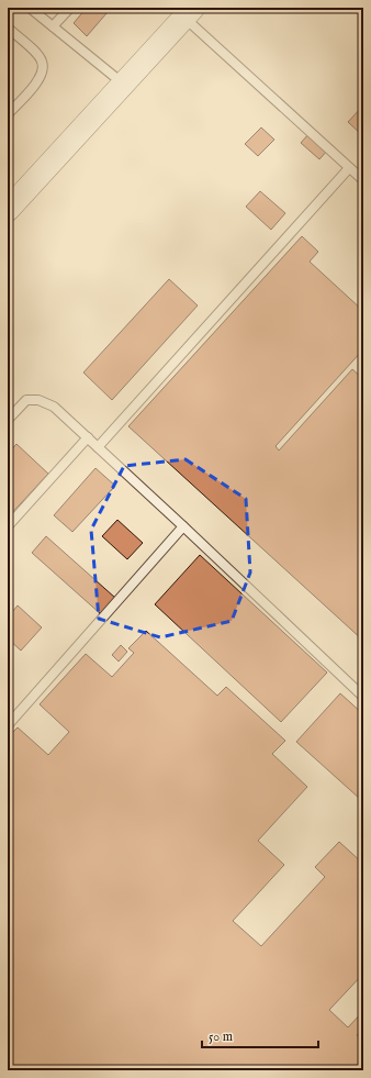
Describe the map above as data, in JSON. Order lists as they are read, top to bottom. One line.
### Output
{"scale_bar":"50 m"}
